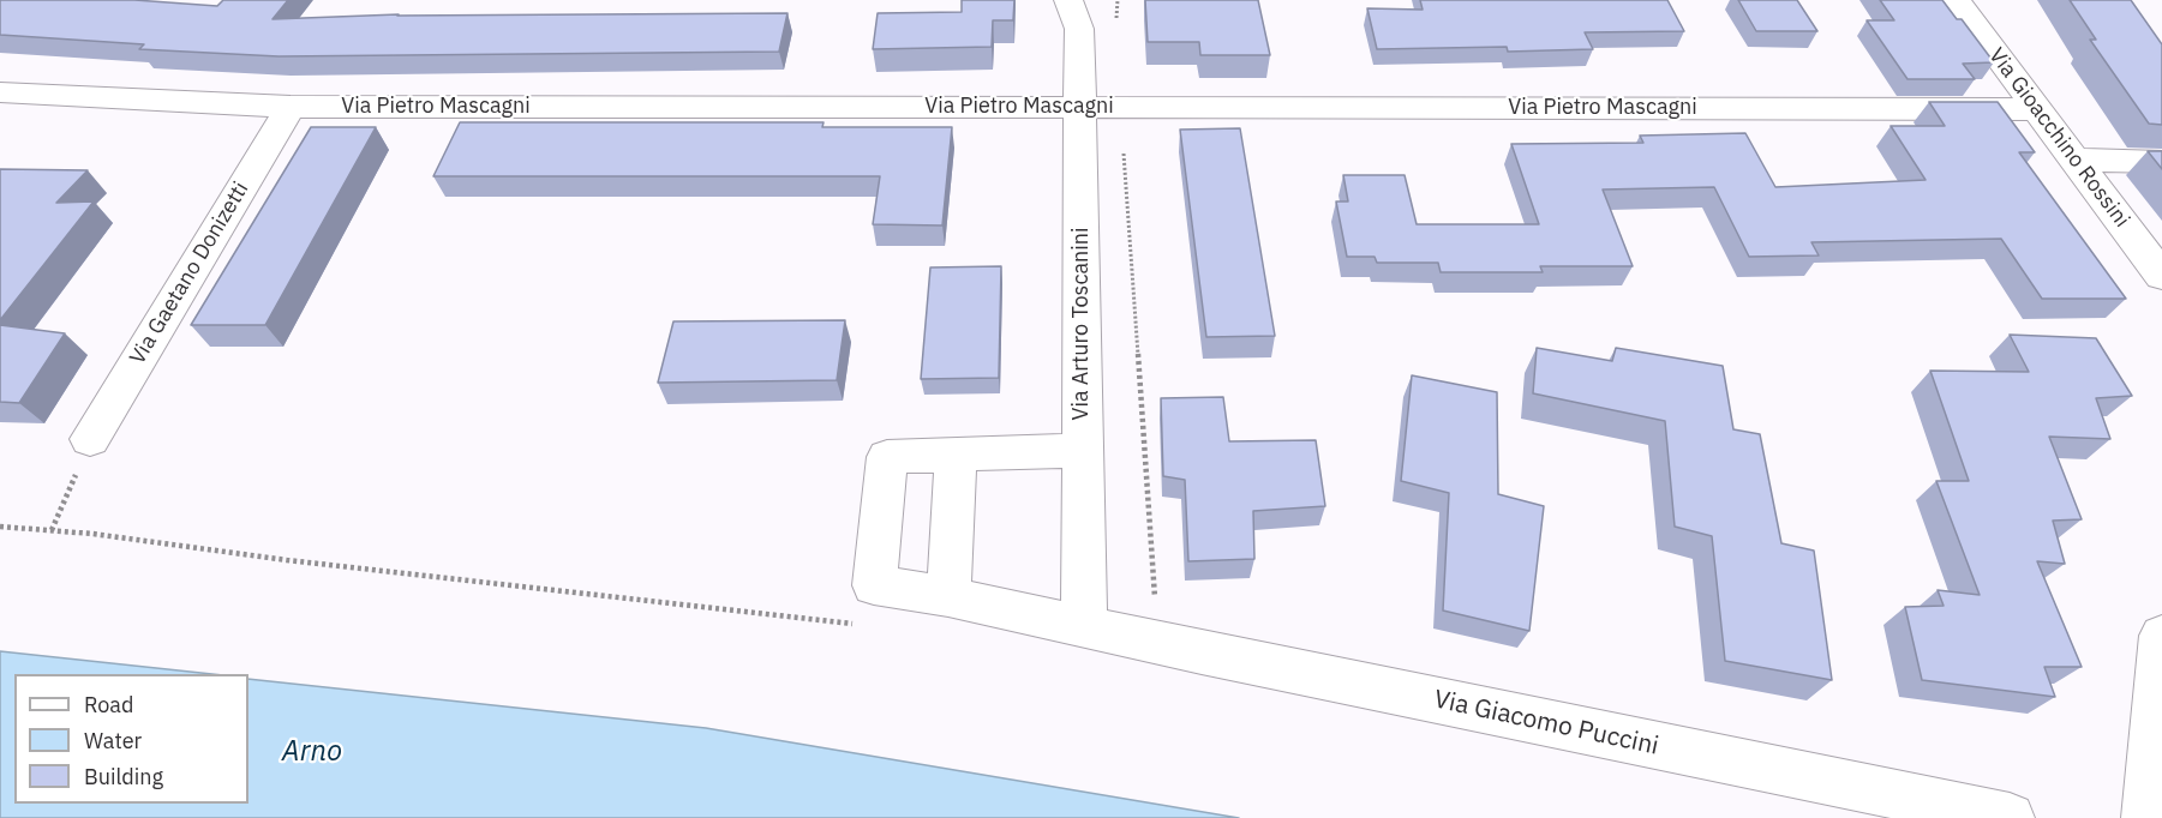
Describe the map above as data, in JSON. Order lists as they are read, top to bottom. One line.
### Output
{"streets":{"street":["Via Pietro Mascagni","Via Gioacchino Rossini","Via Gaetano Donizetti","Via Arturo Toscanini","Via Giacomo Puccini"]},"crossings":[["Via Pietro Mascagni","Via Gioacchino Rossini"],["Via Pietro Mascagni","Via Gaetano Donizetti"],["Via Pietro Mascagni","Via Arturo Toscanini"],["Via Arturo Toscanini","Via Giacomo Puccini"]],"water":["Arno"],"legend":["Road","Water","Building"]}
